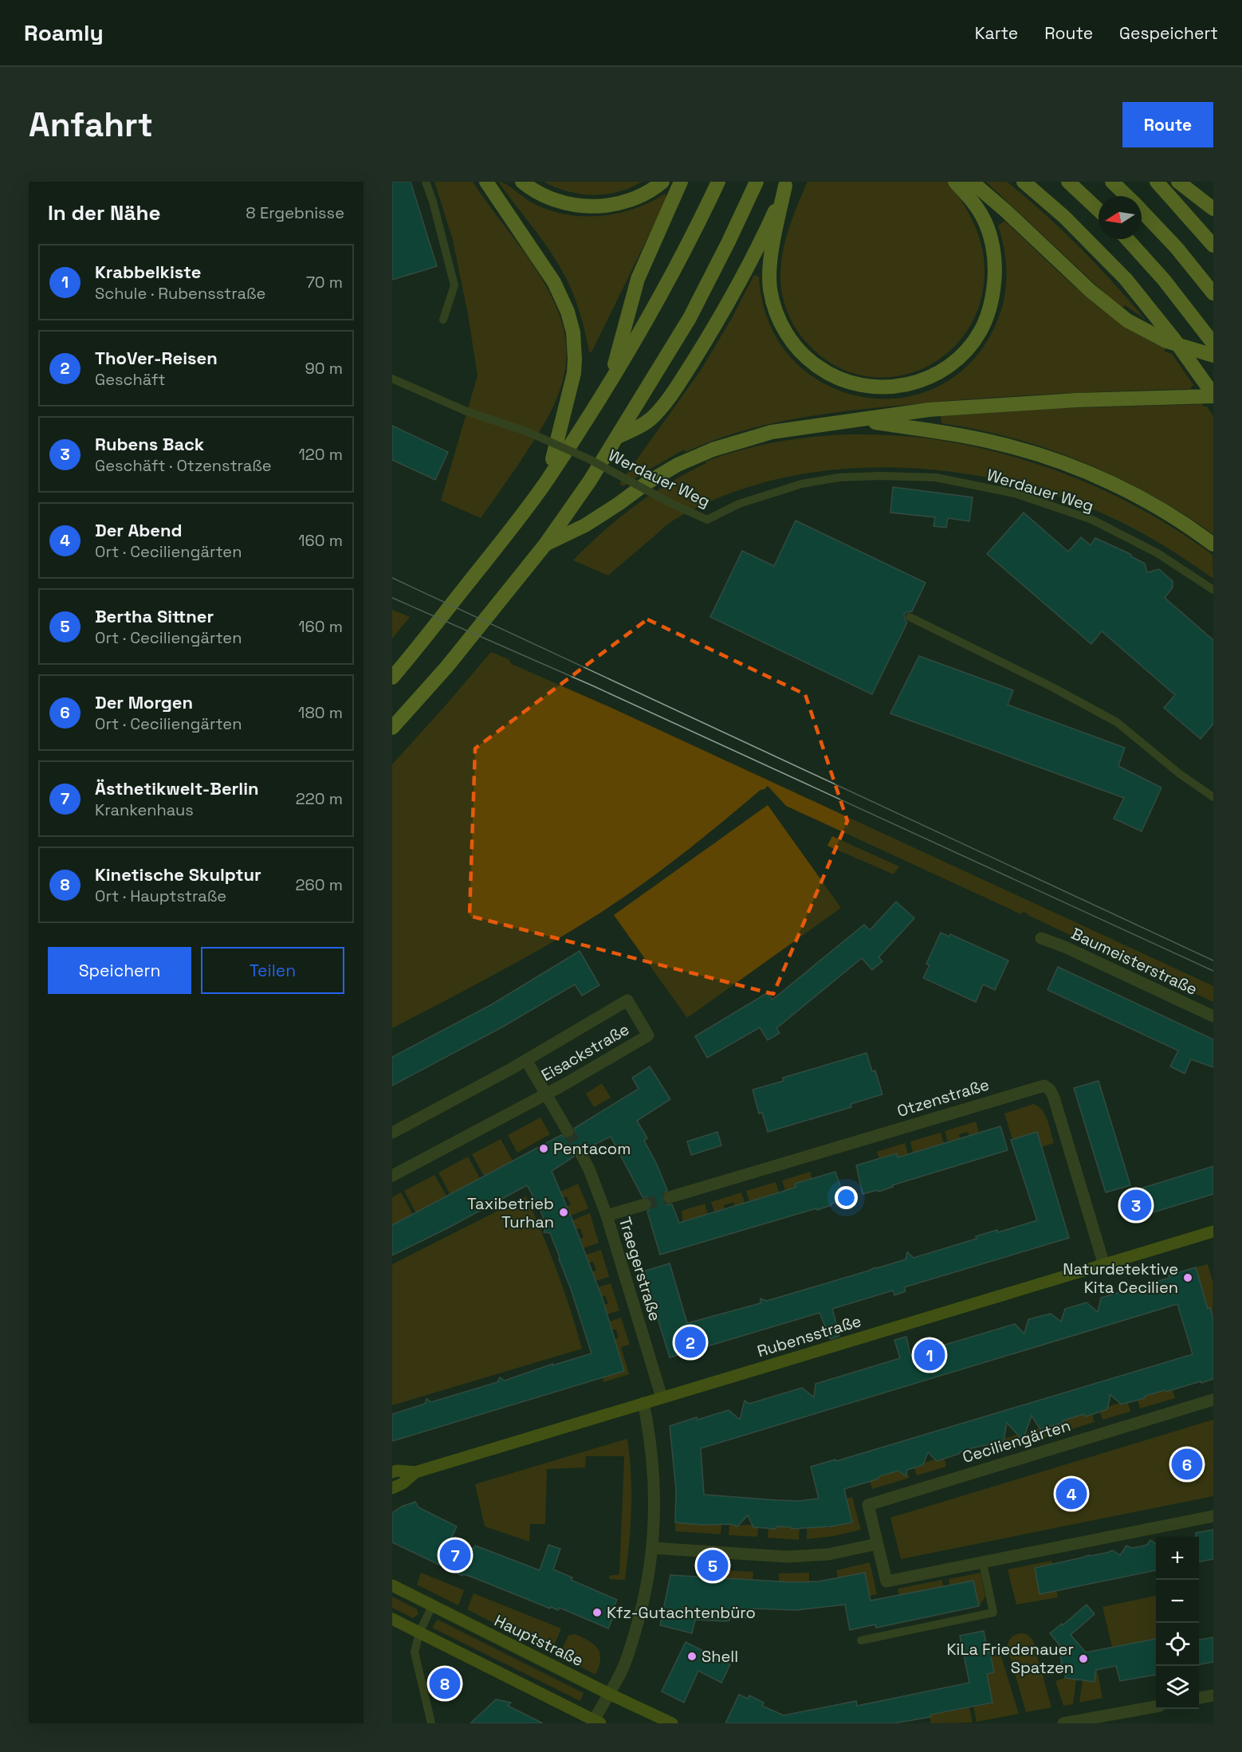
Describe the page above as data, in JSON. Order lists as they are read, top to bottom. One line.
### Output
{"streets":{"street":["Baumeisterstraße","Eisackstraße","Otzenstraße","Traegerstraße","Rubensstraße","Ceciliengärten","Hauptstraße"],"lane":["Werdauer Weg"]},"crossings":[["Otzenstraße","Rubensstraße"],["Traegerstraße","Rubensstraße"]],"places":["Pentacom","Taxibetrieb Turhan","Naturdetektive Kita Cecilien","Kfz-Gutachtenbüro","Shell","KiLa Friedenauer Spatzen"],"north":"left","page":{"header":"Roamly","nav":["Karte","Route","Gespeichert"],"buttons":["Route",["Speichern","Teilen"]],"title":"Anfahrt","heading":["In der Nähe","8 Ergebnisse"],"list":[{"mark":"1","name":"Krabbelkiste","note":"Schule · Rubensstraße","value":"70 m"},{"mark":"2","name":"ThoVer-Reisen","note":"Geschäft","value":"90 m"},{"mark":"3","name":"Rubens Back","note":"Geschäft · Otzenstraße","value":"120 m"},{"mark":"4","name":"Der Abend","note":"Ort · Ceciliengärten","value":"160 m"},{"mark":"5","name":"Bertha Sittner","note":"Ort · Ceciliengärten","value":"160 m"},{"mark":"6","name":"Der Morgen","note":"Ort · Ceciliengärten","value":"180 m"},{"mark":"7","name":"Ästhetikwelt-Berlin","note":"Krankenhaus","value":"220 m"},{"mark":"8","name":"Kinetische Skulptur","note":"Ort · Hauptstraße","value":"260 m"}],"pins":["3","2","1","6","4","7","5","8"],"map_buttons":["+","−"]}}
